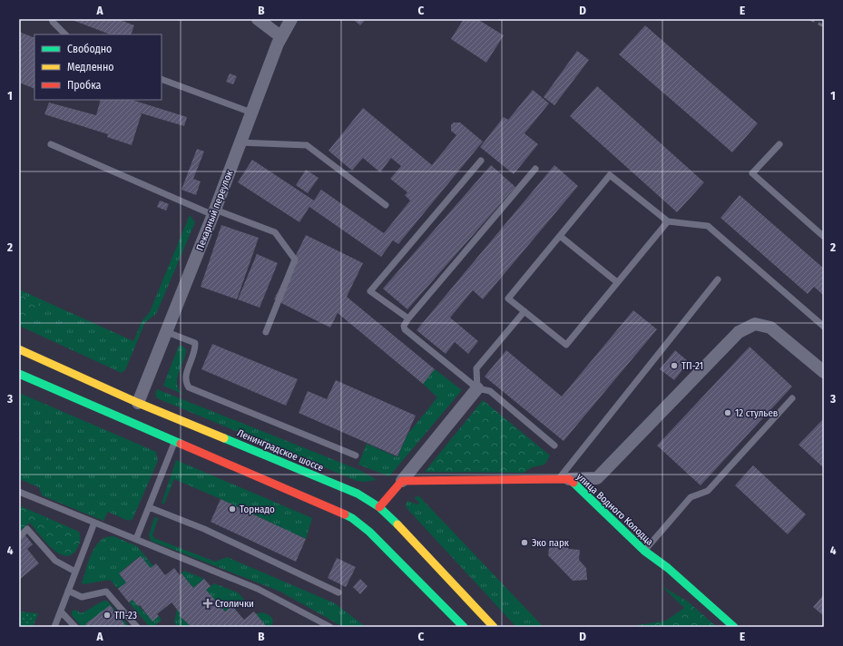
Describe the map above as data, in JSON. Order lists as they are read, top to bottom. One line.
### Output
{"streets":{"main road":["Ленинградское шоссе","улица Водного Колодца"],"street":["Пекарный переулок"]},"crossings":[["Пекарный переулок","Ленинградское шоссе"]],"places":{"other":["ТП-21","12 стульев","Торнадо","Эко парк","ТП-23"],"health":["Столички"]},"legend":["Свободно","Медленно","Пробка"],"grid":{"columns":["A","B","C","D","E"],"rows":["1","2","3","4"]}}
